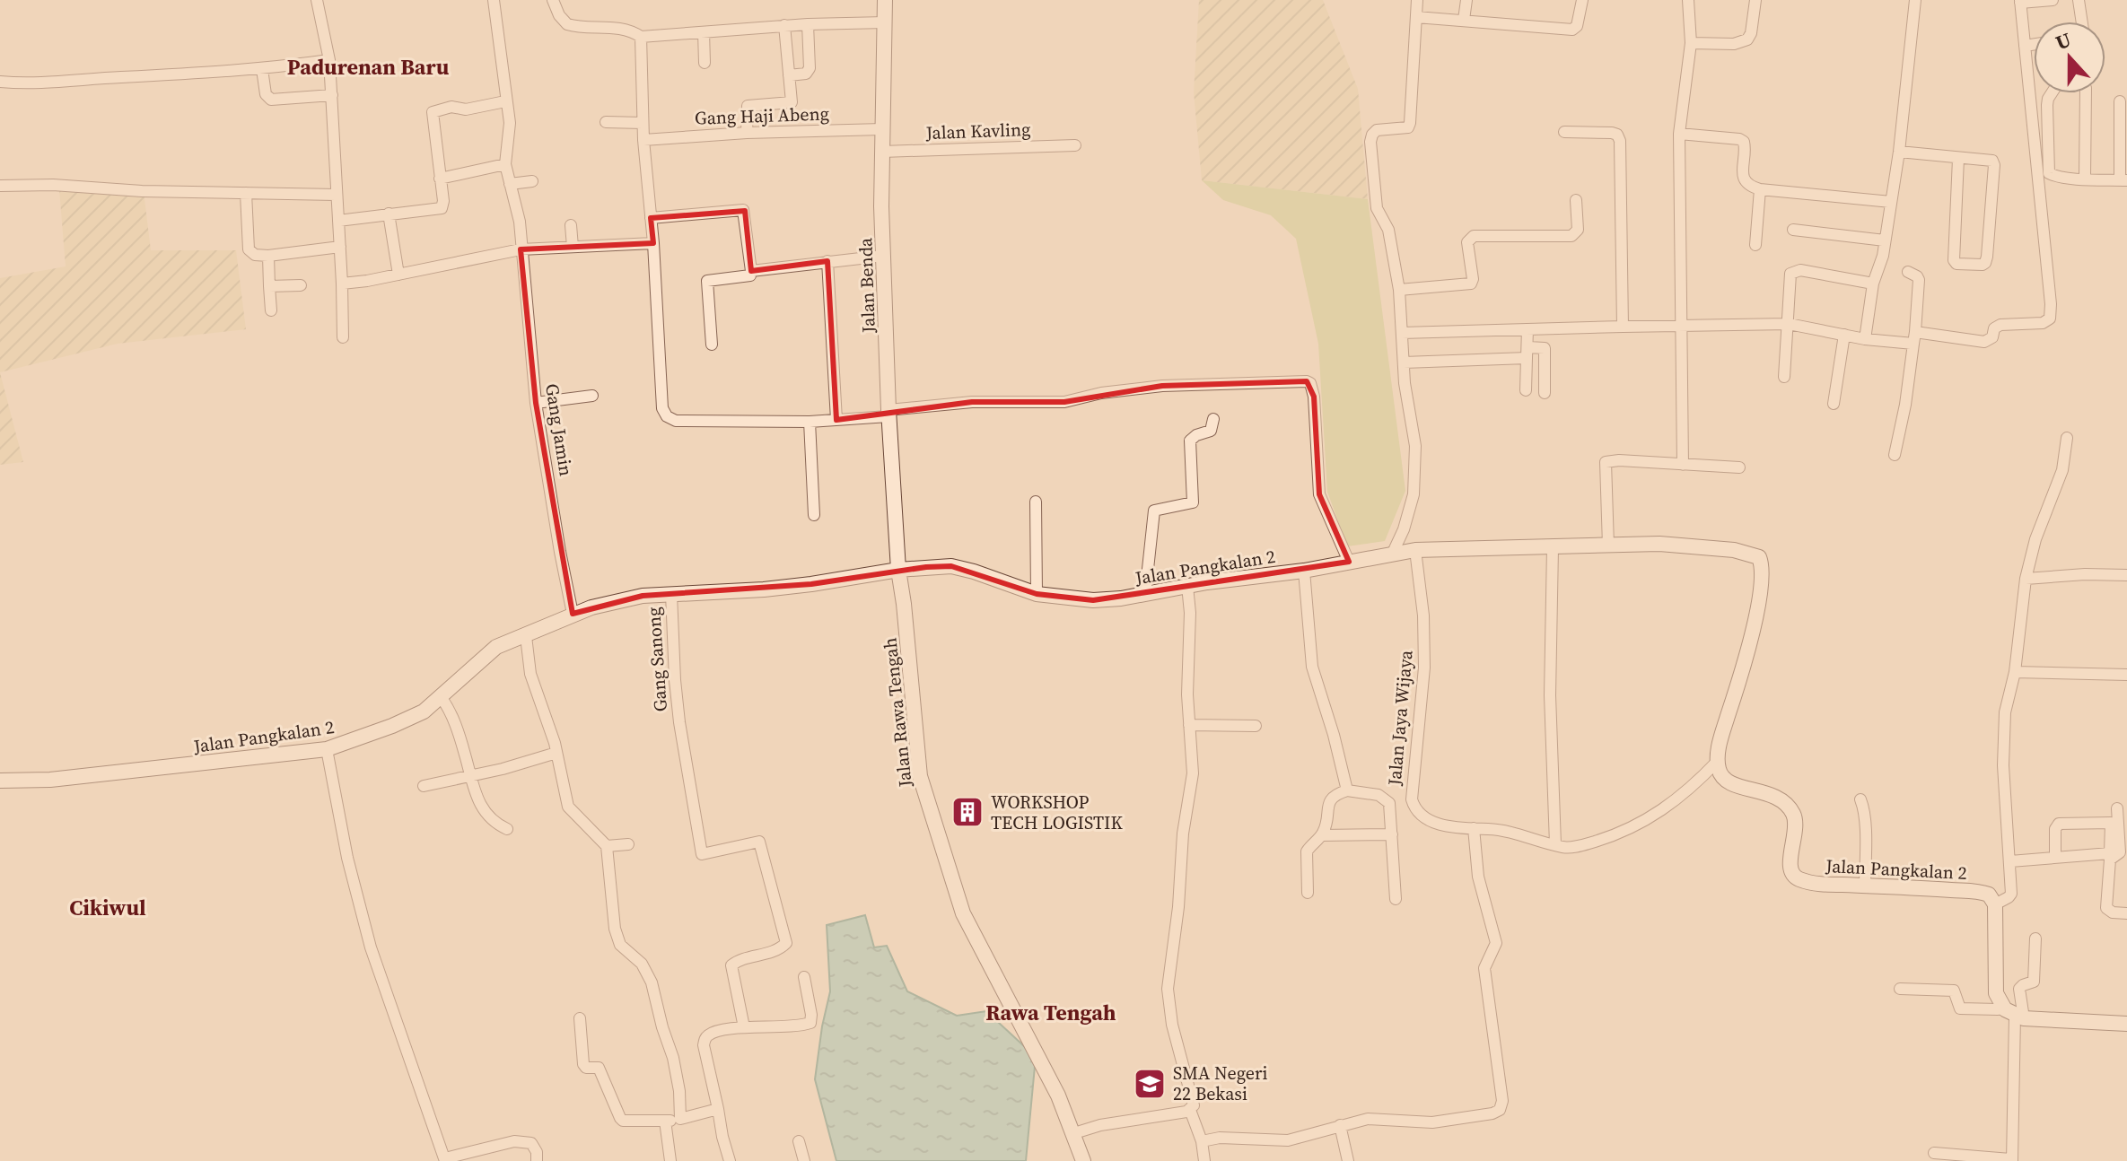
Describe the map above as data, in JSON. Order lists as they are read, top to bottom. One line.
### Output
{"streets":{"street":["Gang Haji Abeng","Jalan Kavling","Jalan Benda","Gang Jamin","Jalan Pangkalan 2","Gang Sanong","Jalan Rawa Tengah","Jalan Jaya Wijaya"]},"crossings":[["Gang Haji Abeng","Jalan Benda"],["Jalan Kavling","Jalan Benda"],["Jalan Benda","Jalan Pangkalan 2"],["Jalan Benda","Jalan Rawa Tengah"],["Gang Jamin","Jalan Pangkalan 2"],["Jalan Pangkalan 2","Gang Sanong"],["Jalan Pangkalan 2","Jalan Rawa Tengah"],["Jalan Pangkalan 2","Jalan Jaya Wijaya"]],"districts":["Padurenan Baru","Cikiwul","Rawa Tengah"],"places":{"building":["WORKSHOP TECH LOGISTIK"],"school or university":["SMA Negeri 22 Bekasi"]},"north":"top"}
